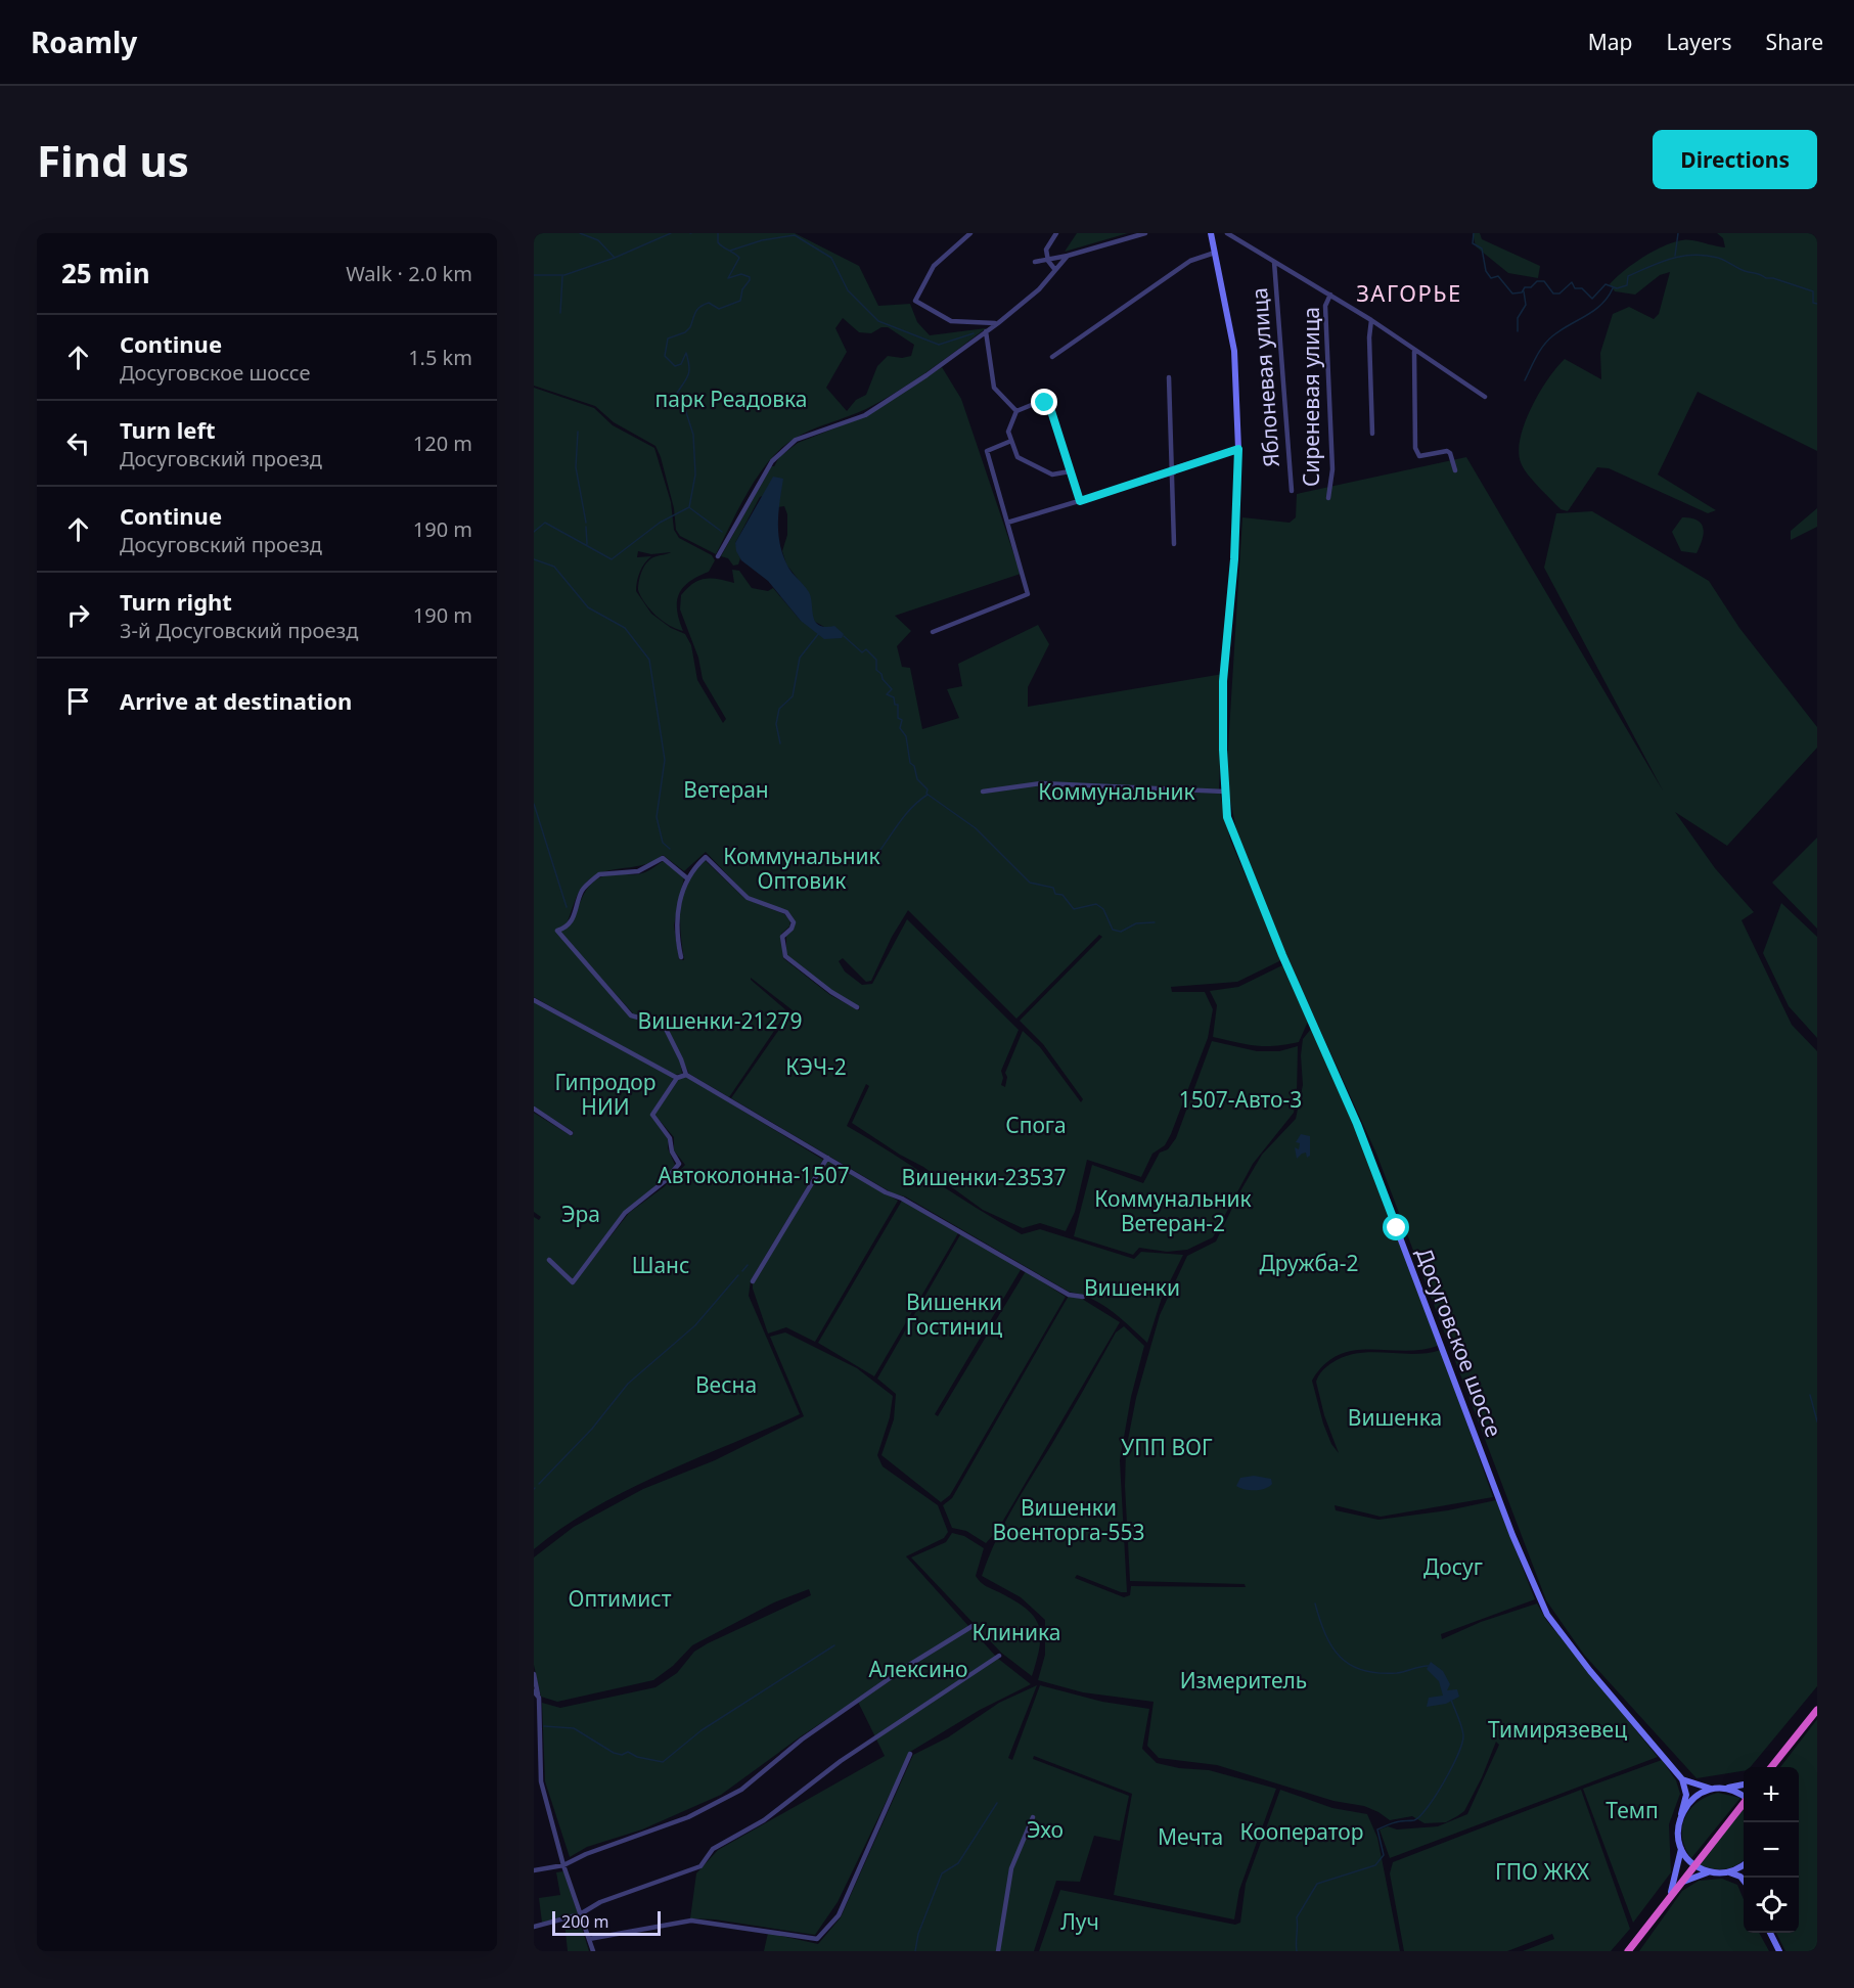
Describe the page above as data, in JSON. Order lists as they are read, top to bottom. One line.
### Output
{"streets":{"main road":["Досуговское шоссе"],"street":["Яблоневая улица","Сиреневая улица"]},"districts":["ЗАГОРЬЕ"],"parks":["парк Реадовка","Ветеран","Коммунальник","Коммунальник Оптовик","Вишенки-21279","КЭЧ-2","Гипродор НИИ","1507-Авто-3","Спога","Автоколонна-1507","Вишенки-23537","Коммунальник Ветеран-2","Эра","Дружба-2","Шанс","Вишенки","Вишенки Гостиниц","Весна","Вишенка","УПП ВОГ","Вишенки Военторга-553","Досуг","Оптимист","Клиника","Алексино","Измеритель","Тимирязевец","Темп","Эхо","Кооператор","Мечта","ГПО ЖКХ","Луч"],"scale_bar":"200 m","page":{"header":"Roamly","nav":["Map","Layers","Share"],"buttons":"Directions","title":"Find us","heading":["25 min","Walk · 2.0 km"],"list":[["Continue","Досуговское шоссе","1.5 km"],["Turn left","Досуговский проезд","120 m"],["Continue","Досуговский проезд","190 m"],["Turn right","3-й Досуговский проезд","190 m"],"Arrive at destination"],"map_buttons":["+","−"],"scale":"200 m"}}
